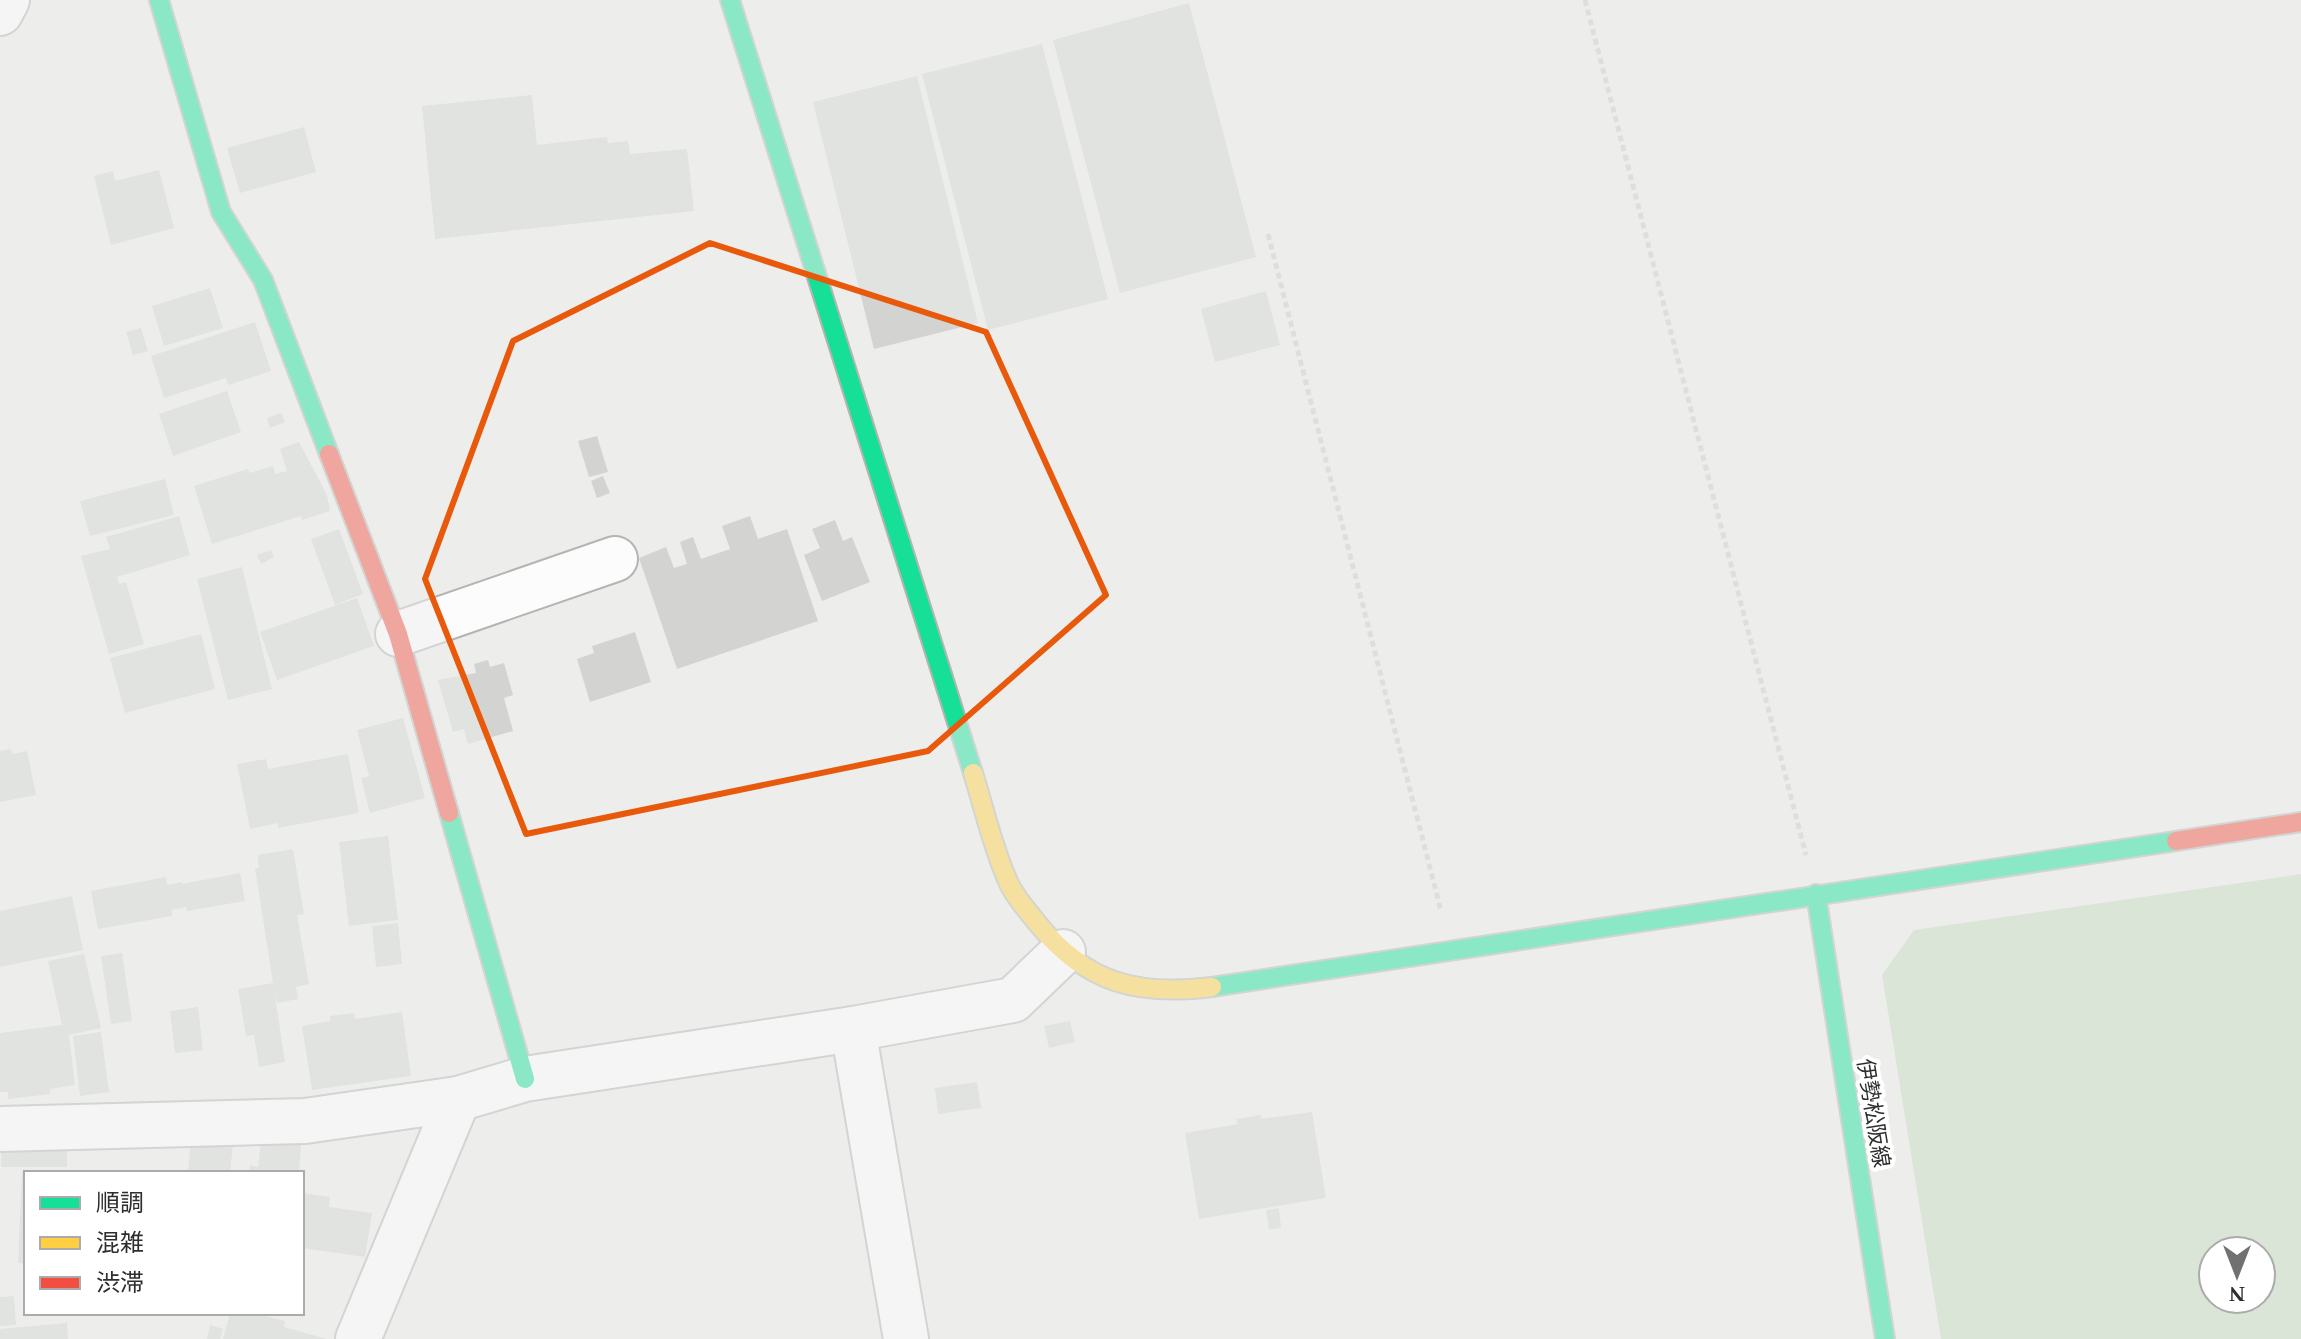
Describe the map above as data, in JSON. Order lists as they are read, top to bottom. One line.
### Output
{"streets":{"street":["伊勢松阪線"]},"legend":["順調","混雑","渋滞"],"north":"bottom"}
